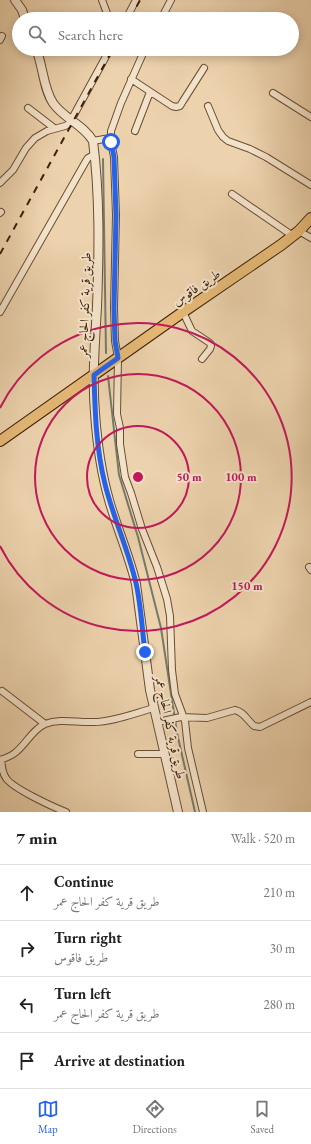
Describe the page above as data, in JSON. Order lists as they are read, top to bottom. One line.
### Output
{"streets":{"main road":["طريق فاقوس"],"street":["طريق قرية كفر الحاج عمر"]},"crossings":[["طريق فاقوس","طريق قرية كفر الحاج عمر"]],"page":{"search":"Search here","heading":["7 min","Walk · 520 m"],"list":[["Continue","طريق قرية كفر الحاج عمر","210 m"],["Turn right","طريق فاقوس","30 m"],["Turn left","طريق قرية كفر الحاج عمر","280 m"],"Arrive at destination"],"nav":["Map","Directions","Saved"]},"rings":["50 m","100 m","150 m"]}
